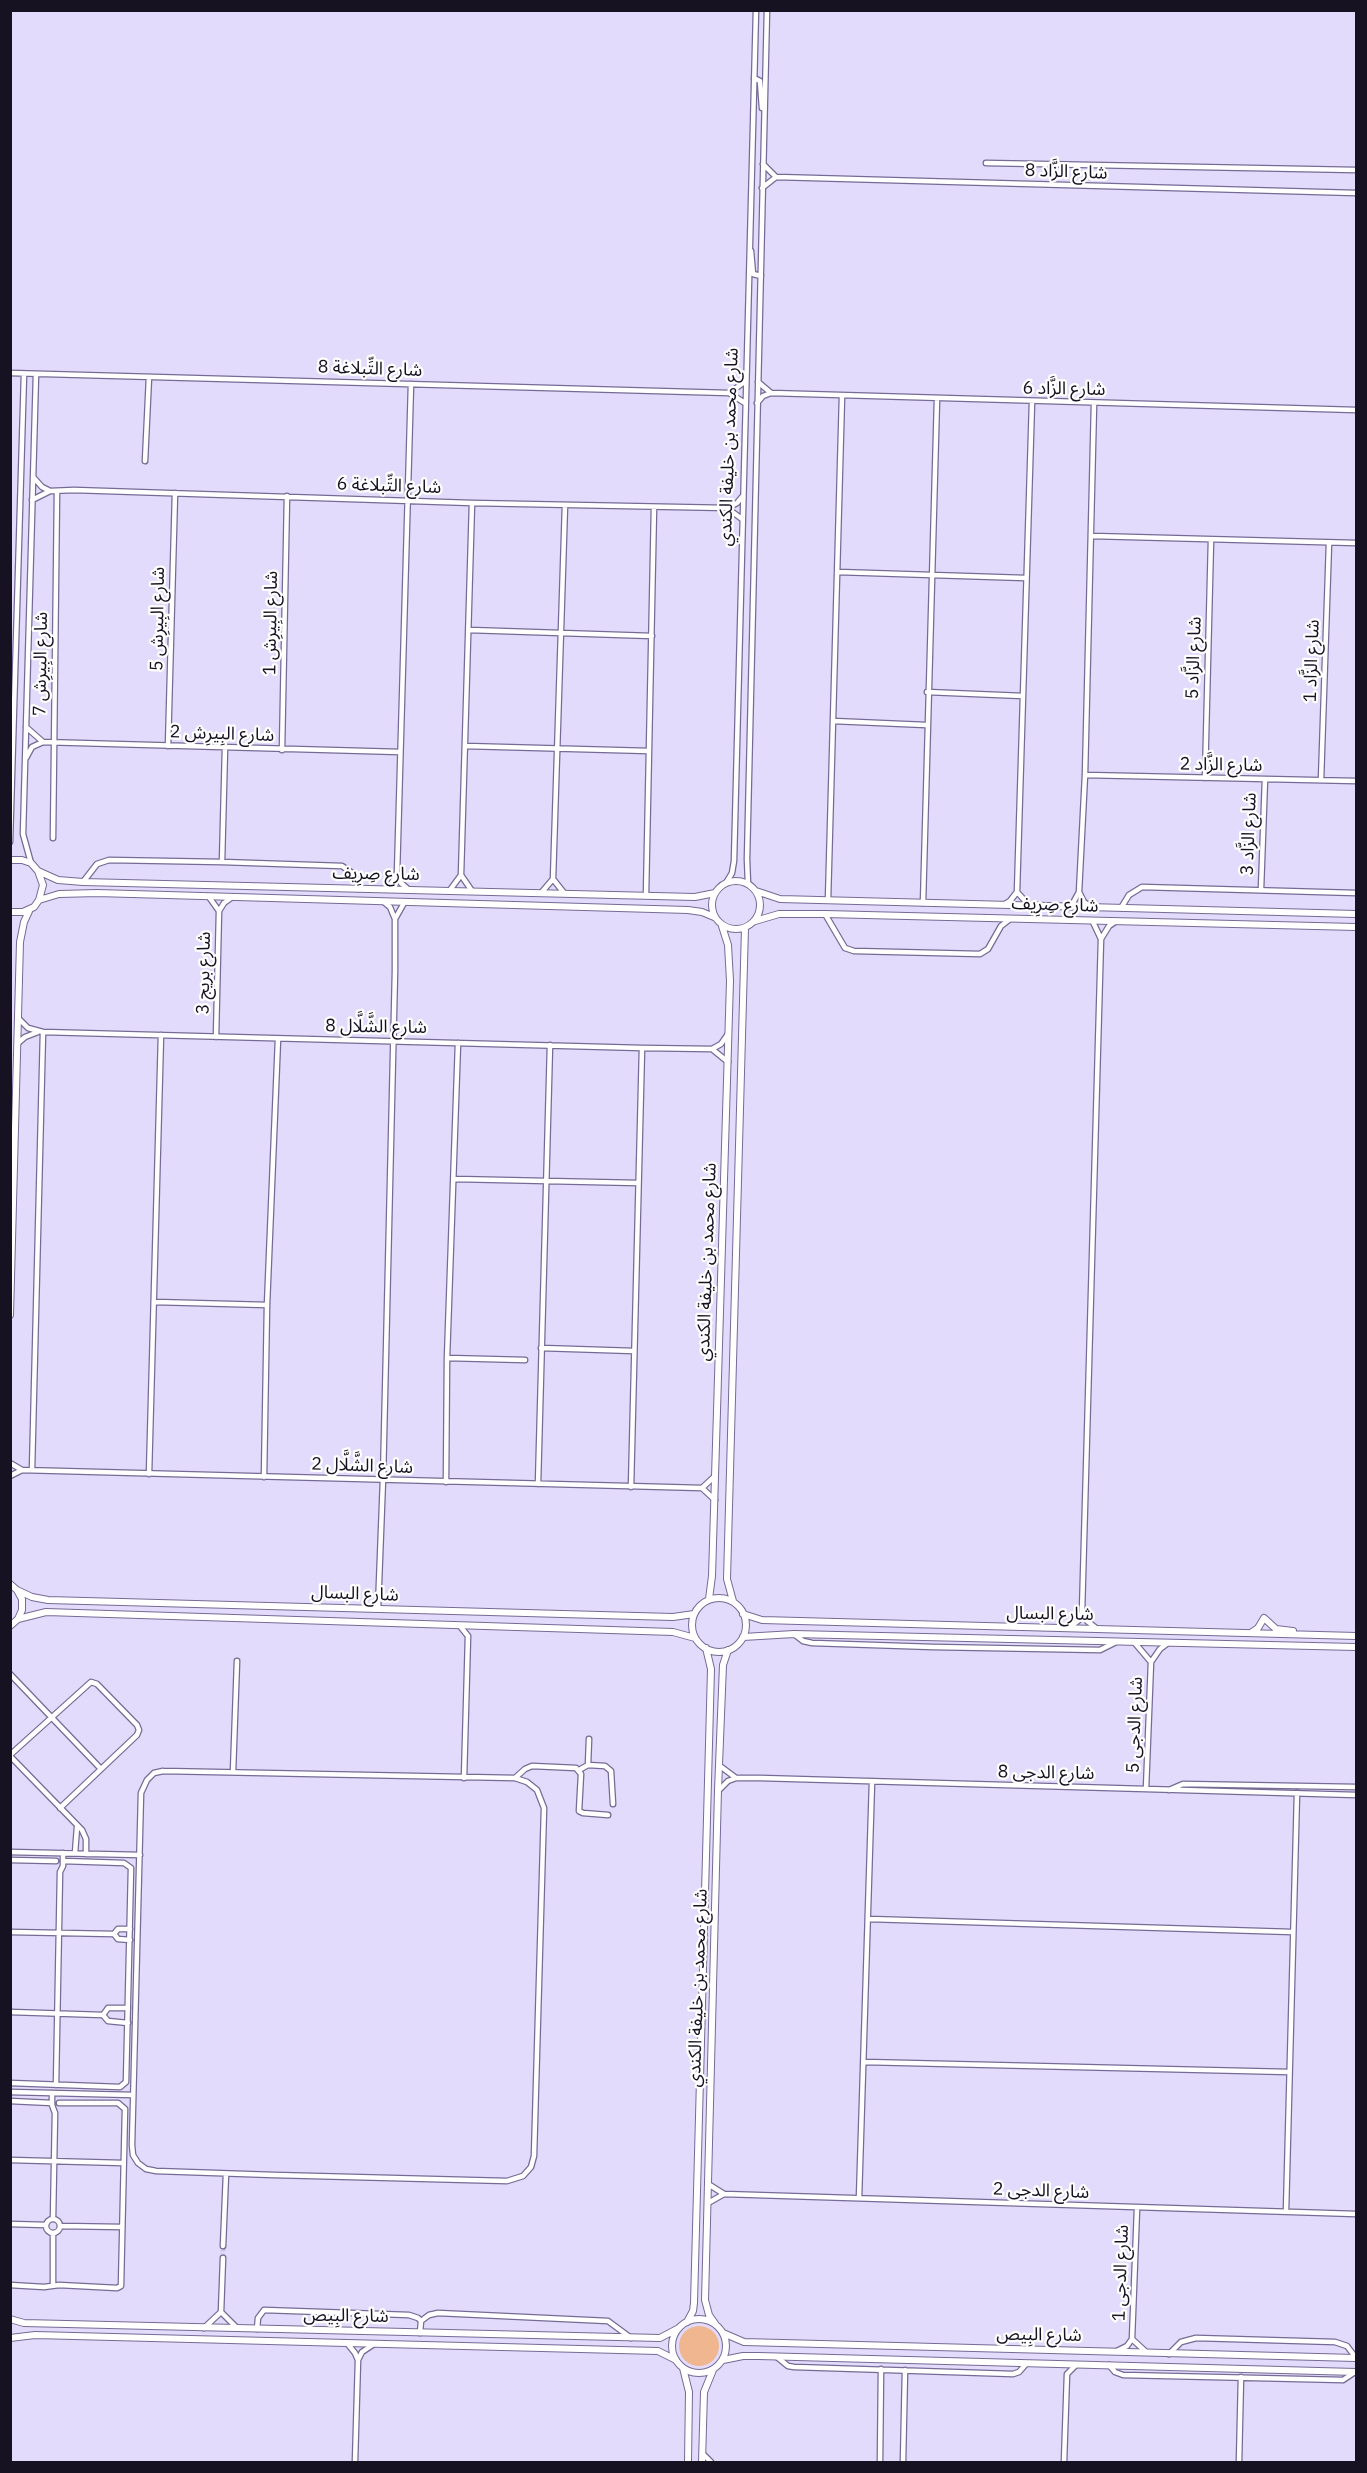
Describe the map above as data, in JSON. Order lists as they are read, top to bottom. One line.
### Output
{"streets":{"main road":["شارع محمد بن خليفة الكندي","شارع صِرِيف","شارع البسال","شارع البِيص"],"street":["شارع الزَّاد 8","شارع التِّبلاغة 8","شارع الزَّاد 6","شارع التِّبلاغة 6","شارع البِيرِش 5","شارع البِيرِش 1","شارع الزَّاد 5","شارع الزَّاد 1","شارع البِيرِش 7","شارع البِيرِش 2","شارع الزَّاد 2","شارع الزَّاد 3","شارع بريج 3","شارع الشَّلَّال 8","شارع الشَّلَّال 2","شارع الدجى 5","شارع الدجى 8","شارع الدجى 2","شارع الدجى 1"]},"crossings":[["شارع محمد بن خليفة الكندي","شارع صِرِيف"],["شارع محمد بن خليفة الكندي","شارع البسال"],["شارع محمد بن خليفة الكندي","شارع البِيص"],["شارع التِّبلاغة 6","شارع البِيرِش 5"],["شارع التِّبلاغة 6","شارع البِيرِش 1"],["شارع التِّبلاغة 6","شارع البِيرِش 7"],["شارع البِيرِش 5","شارع البِيرِش 2"],["شارع البِيرِش 1","شارع البِيرِش 2"],["شارع الزَّاد 5","شارع الزَّاد 2"],["شارع الزَّاد 1","شارع الزَّاد 2"],["شارع البِيرِش 7","شارع البِيرِش 2"],["شارع الزَّاد 2","شارع الزَّاد 3"],["شارع صِرِيف","شارع بريج 3"],["شارع بريج 3","شارع الشَّلَّال 8"],["شارع البسال","شارع الدجى 5"],["شارع الدجى 5","شارع الدجى 8"],["شارع الدجى 2","شارع الدجى 1"],["شارع الدجى 1","شارع البِيص"]]}
